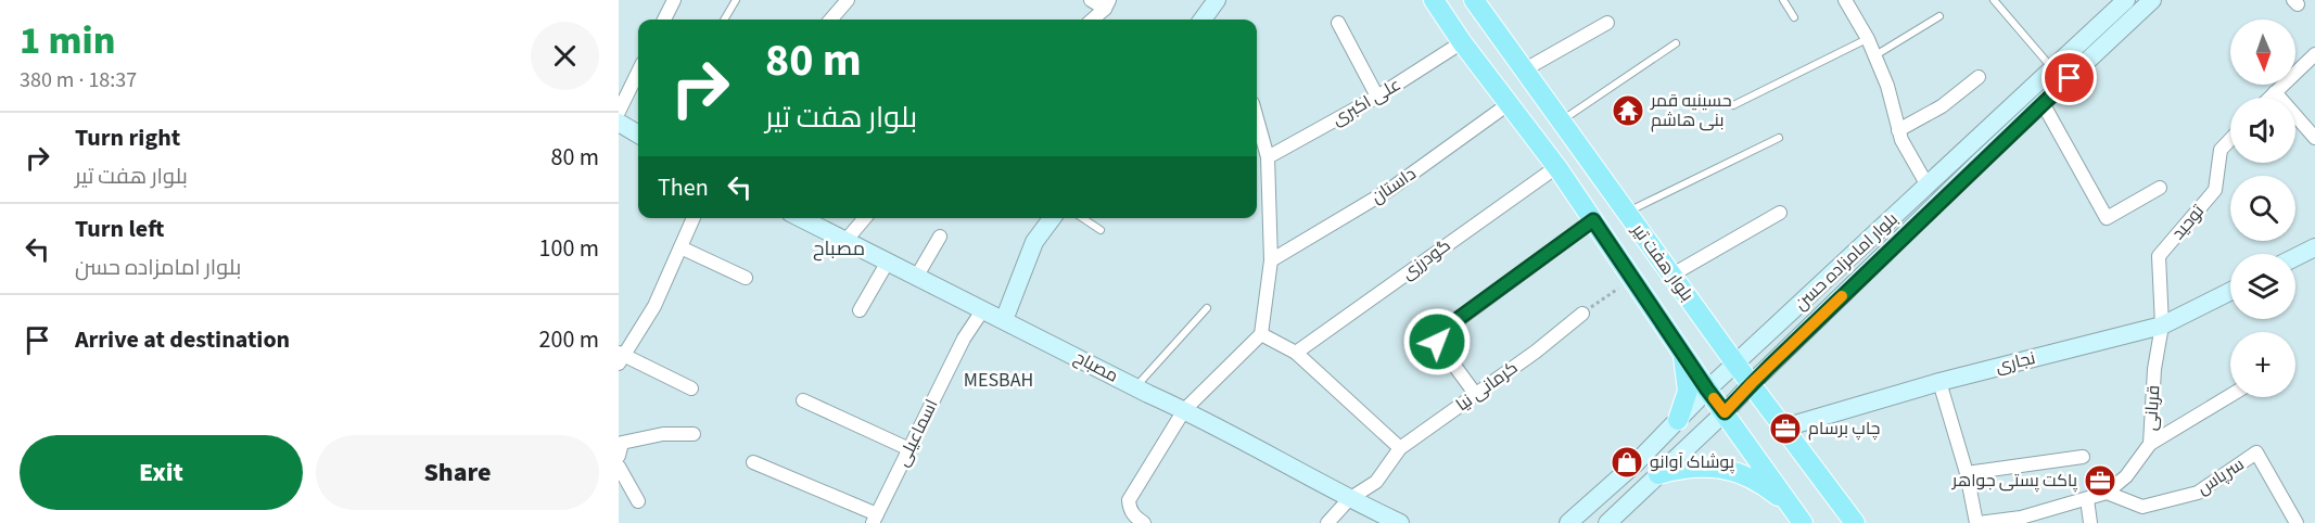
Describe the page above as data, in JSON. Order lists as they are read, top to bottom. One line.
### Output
{"streets":{"main road":["بلوار امامزاده حسن","بلوار هفت تیر","نجاری","مصباح"],"street":["علی اکبری","داستان","توحید","گودرزی","کرمانی نیا","قربانی","اسماعیلی","سرپاس"]},"crossings":[["علی اکبری","بلوار هفت تیر"],["داستان","بلوار هفت تیر"],["توحید","نجاری"],["توحید","قربانی"],["گودرزی","بلوار هفت تیر"],["بلوار امامزاده حسن","بلوار هفت تیر"],["بلوار هفت تیر","نجاری"],["نجاری","قربانی"],["مصباح","کرمانی نیا"],["مصباح","اسماعیلی"],["قربانی","سرپاس"]],"districts":["مصباح","MESBAH"],"places":{"temple":["حسینیه قمر بنی هاشم"],"office":["چاپ برسام","پاکت پستی جواهر"],"shop":["پوشاک آوانو"]},"north":"bottom","page":{"heading":["1 min","380 m · 18:37"],"map_buttons":"+","turn":["80 m","بلوار هفت تیر"],"list":[{"name":"Turn right","note":"بلوار هفت تیر","value":"80 m"},{"name":"Turn left","note":"بلوار امامزاده حسن","value":"100 m"},{"name":"Arrive at destination","value":"200 m"}],"then":"Then","buttons":["Exit","Share"]}}
